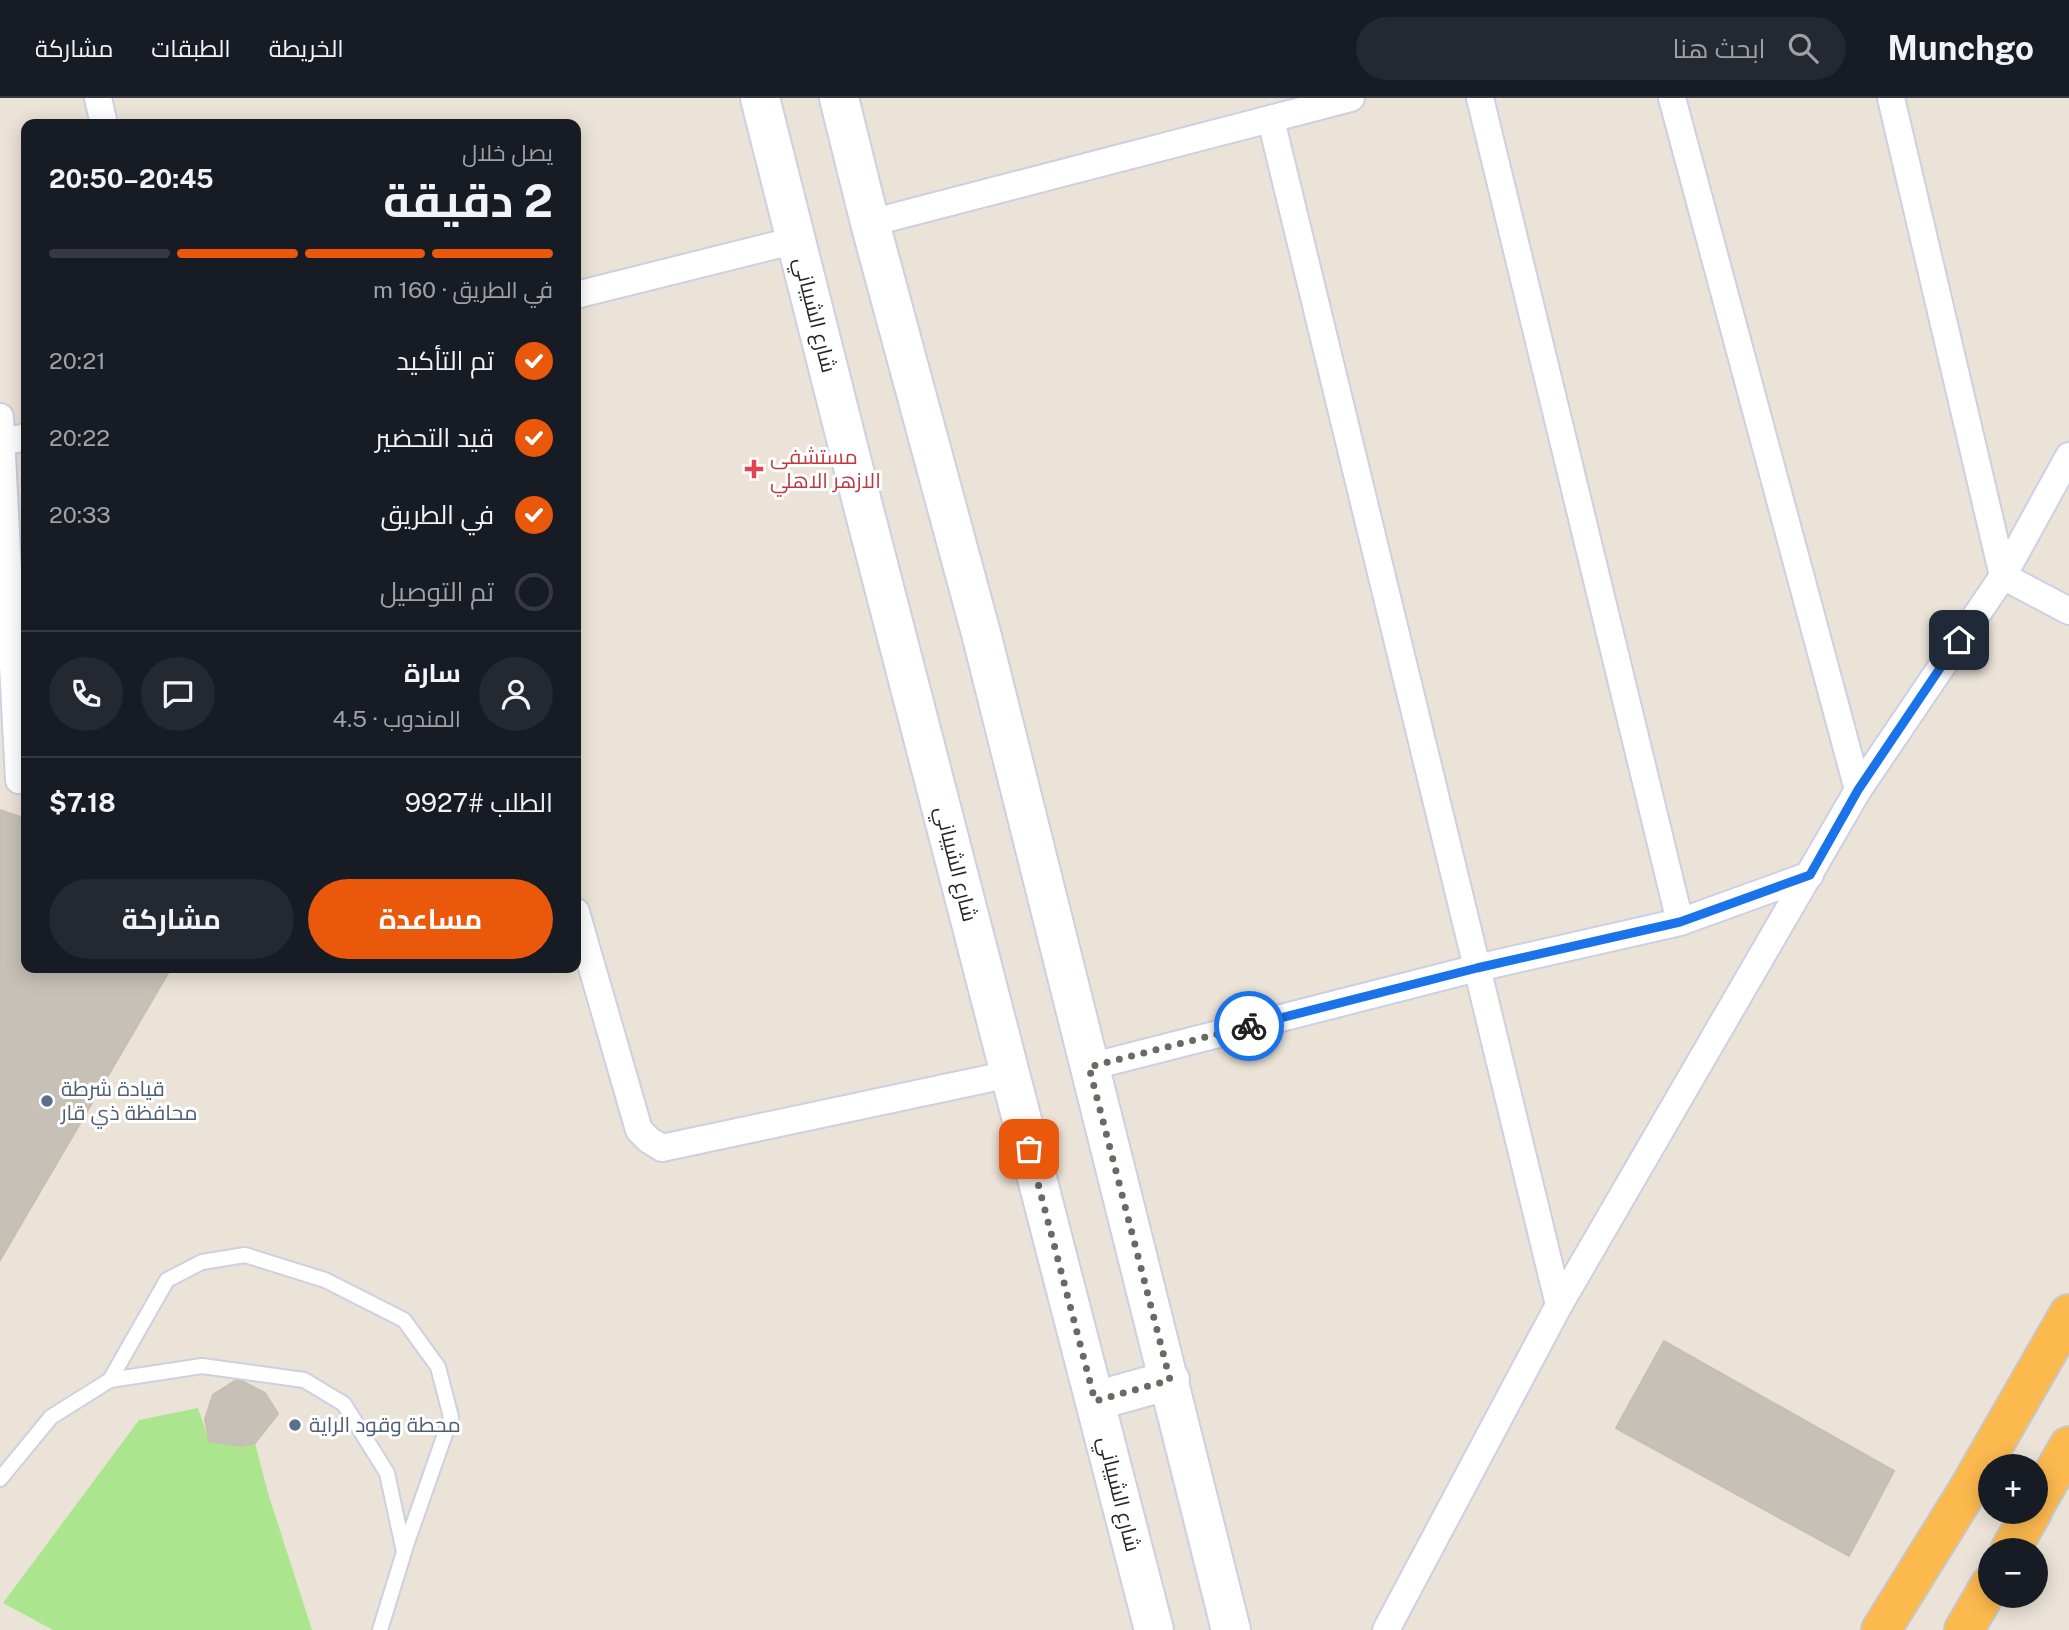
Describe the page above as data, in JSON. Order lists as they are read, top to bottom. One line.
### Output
{"streets":{"main road":["شارع الشيباني"]},"places":{"health":["مستشفى الازهر الاهلي"],"other":["قيادة شرطة محافظة ذي قار","محطة وقود الراية"]},"page":{"header":"Munchgo","search":"ابحث هنا","nav":["الخريطة","الطبقات","مشاركة"],"heading":["2 دقيقة","يصل خلال","20:45–20:50"],"panel":["سارة","المندوب · 4.5","الطلب #9927","$7.18"],"bar":"في الطريق · 160 m","list":[["تم التأكيد","20:21"],["قيد التحضير","20:22"],["في الطريق","20:33"],"تم التوصيل"],"buttons":["مساعدة","مشاركة"],"map_buttons":["+","−"]}}
